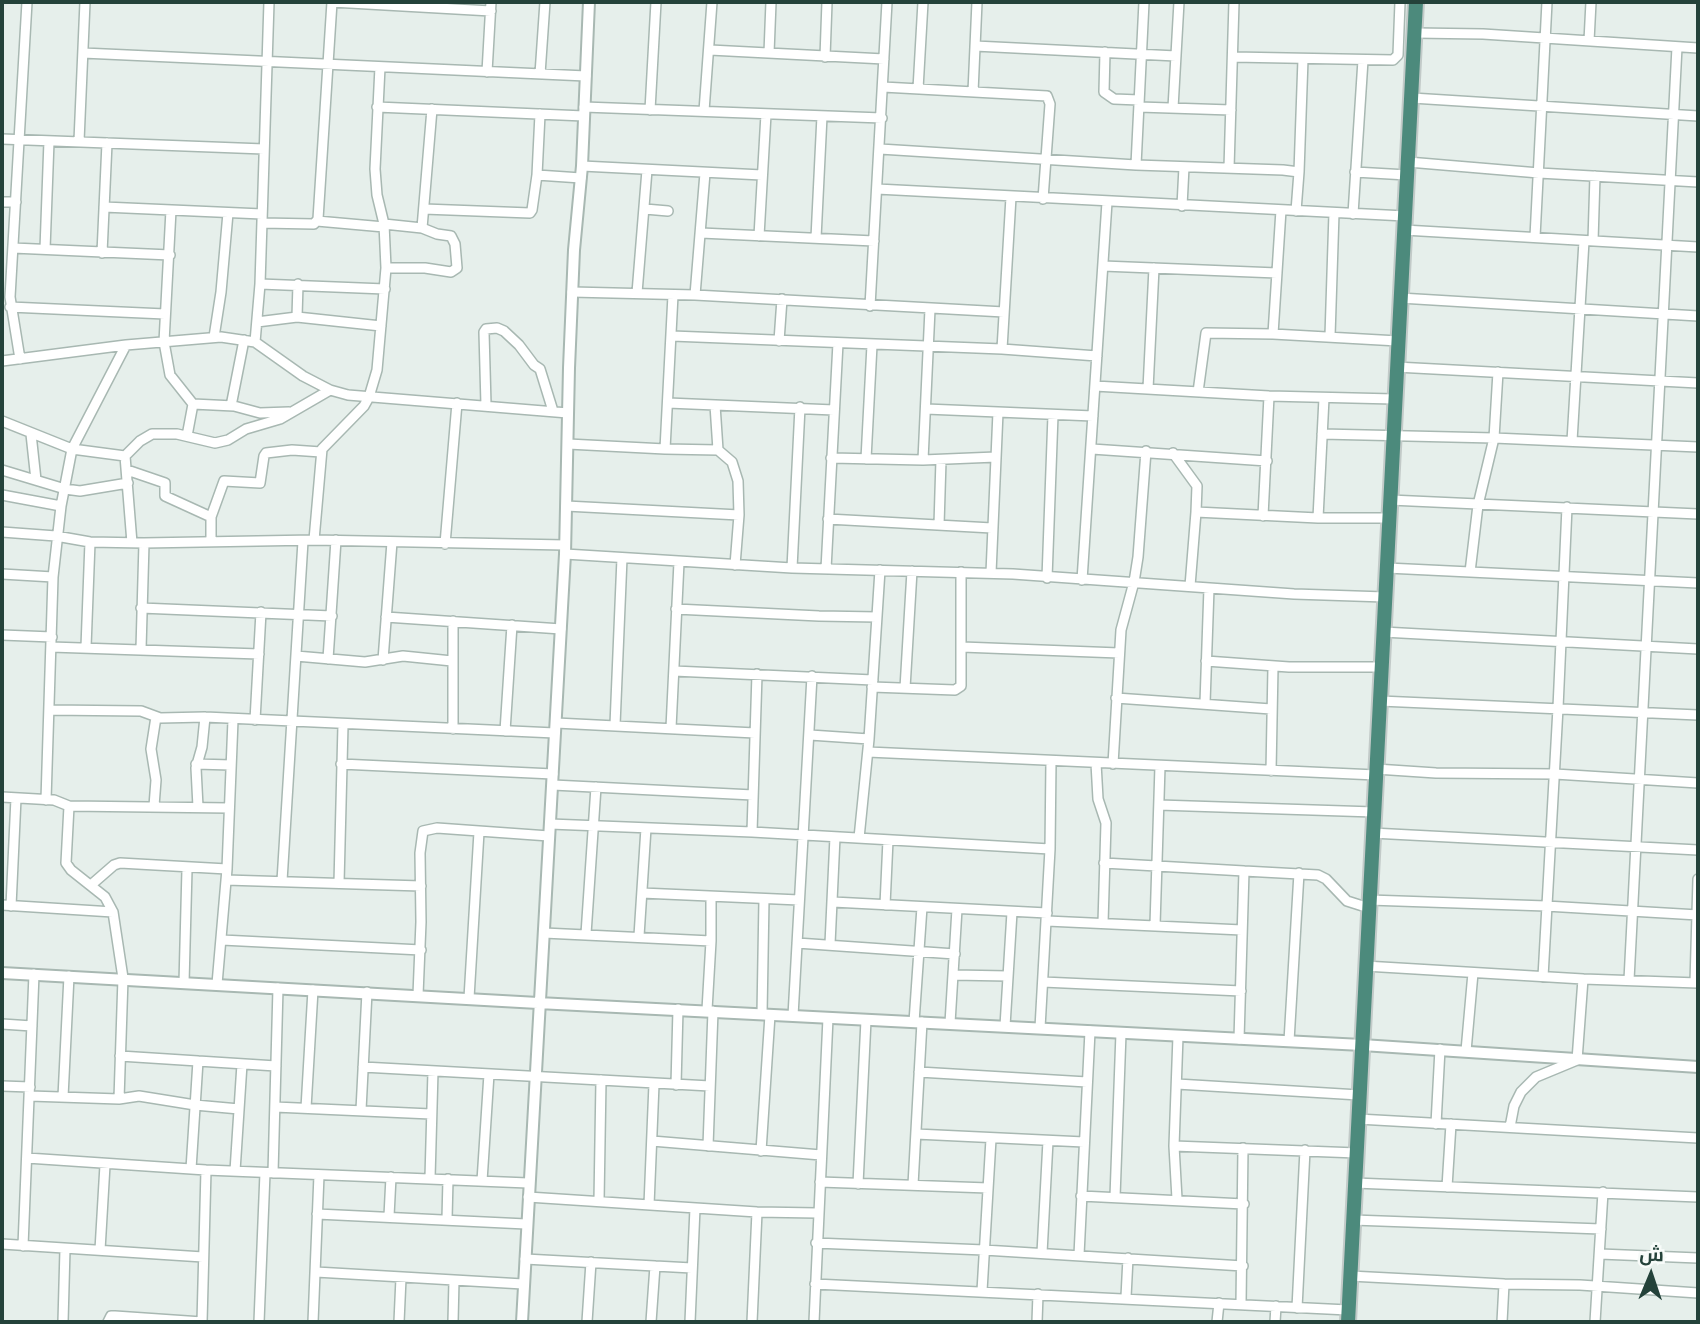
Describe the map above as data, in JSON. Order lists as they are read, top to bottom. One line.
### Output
{"north":"top"}
